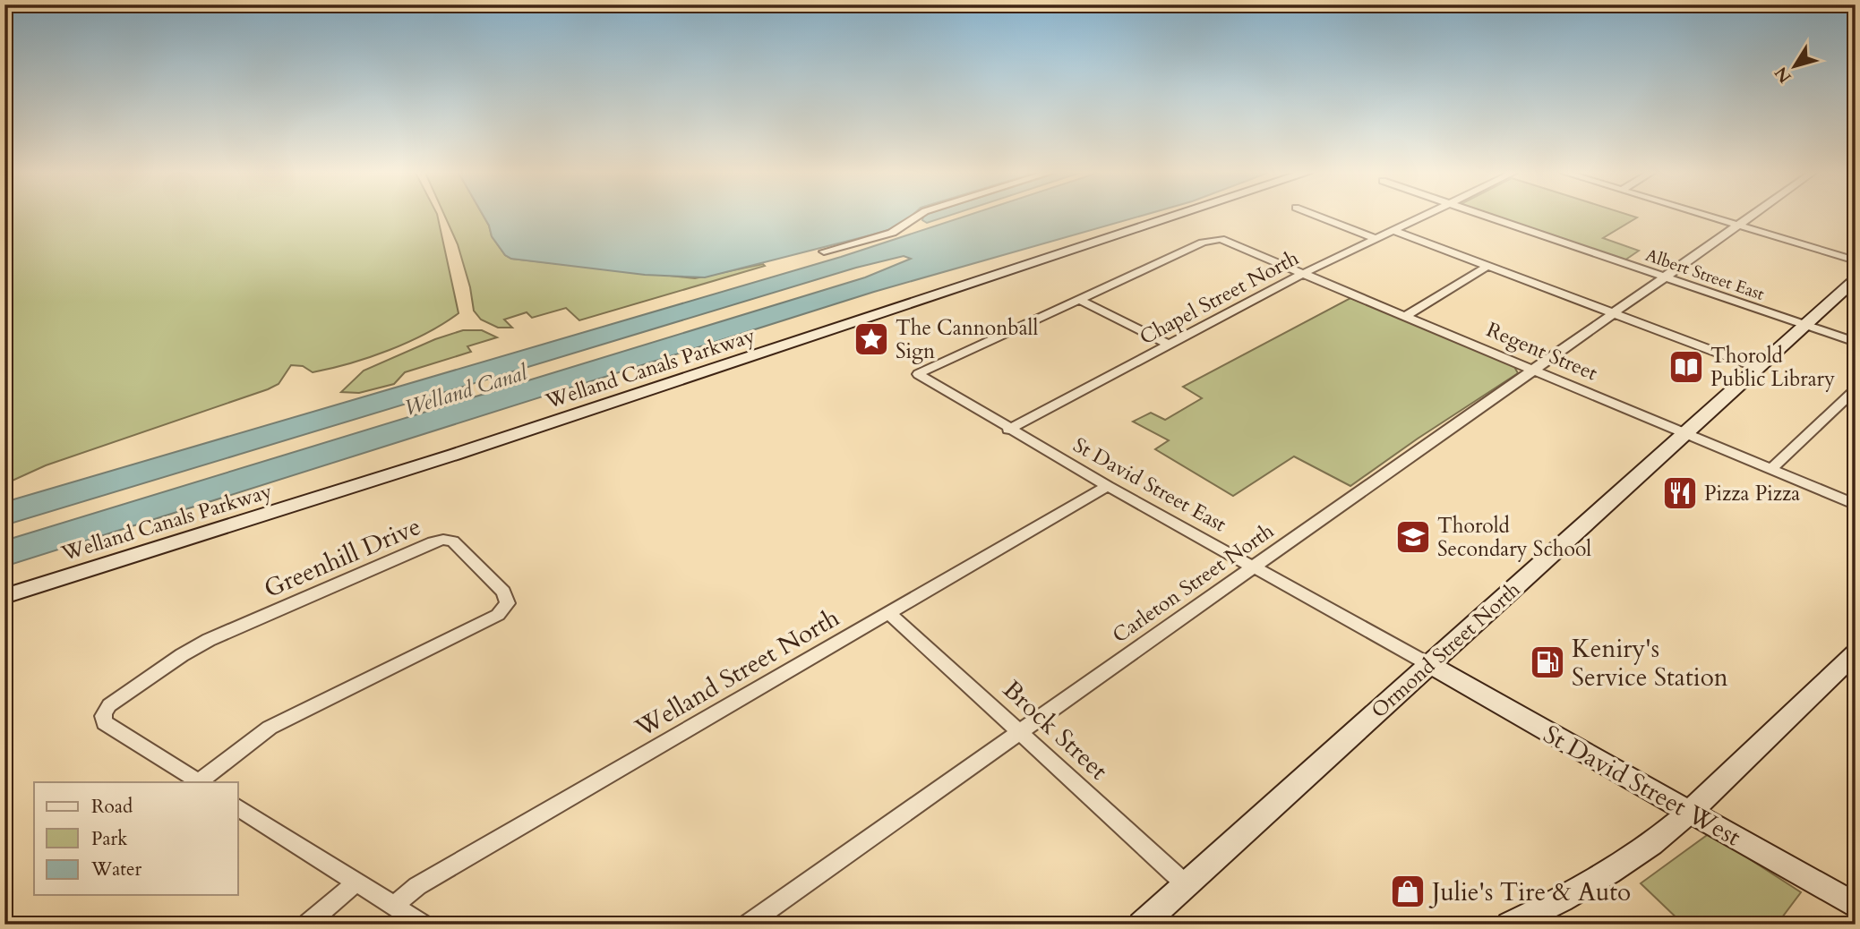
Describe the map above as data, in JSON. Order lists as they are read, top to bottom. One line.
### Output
{"streets":{"main road":["Ormond Street North"],"street":["Albert Street East","Chapel Street North","Regent Street","Welland Canals Parkway","St David Street East","Greenhill Drive","Carleton Street North","Welland Street North","Brock Street","St David Street West"]},"crossings":[["Albert Street East","Carleton Street North"],["Albert Street East","Ormond Street North"],["Chapel Street North","Regent Street"],["Chapel Street North","St David Street East"],["Regent Street","St David Street East"],["Regent Street","Carleton Street North"],["Regent Street","Ormond Street North"],["St David Street East","Carleton Street North"],["St David Street East","Ormond Street North"],["St David Street East","Welland Street North"],["St David Street East","St David Street West"],["Carleton Street North","Brock Street"],["Ormond Street North","Brock Street"],["Ormond Street North","St David Street West"],["Welland Street North","Brock Street"]],"water":["Welland Canal"],"places":{"place":["The Cannonball Sign"],"library":["Thorold Public Library"],"restaurant":["Pizza Pizza"],"school or university":["Thorold Secondary School"],"fuel station":["Keniry's Service Station"],"shop":["Julie's Tire & Auto"]},"legend":["Road","Park","Water"],"north":"bottom left"}
